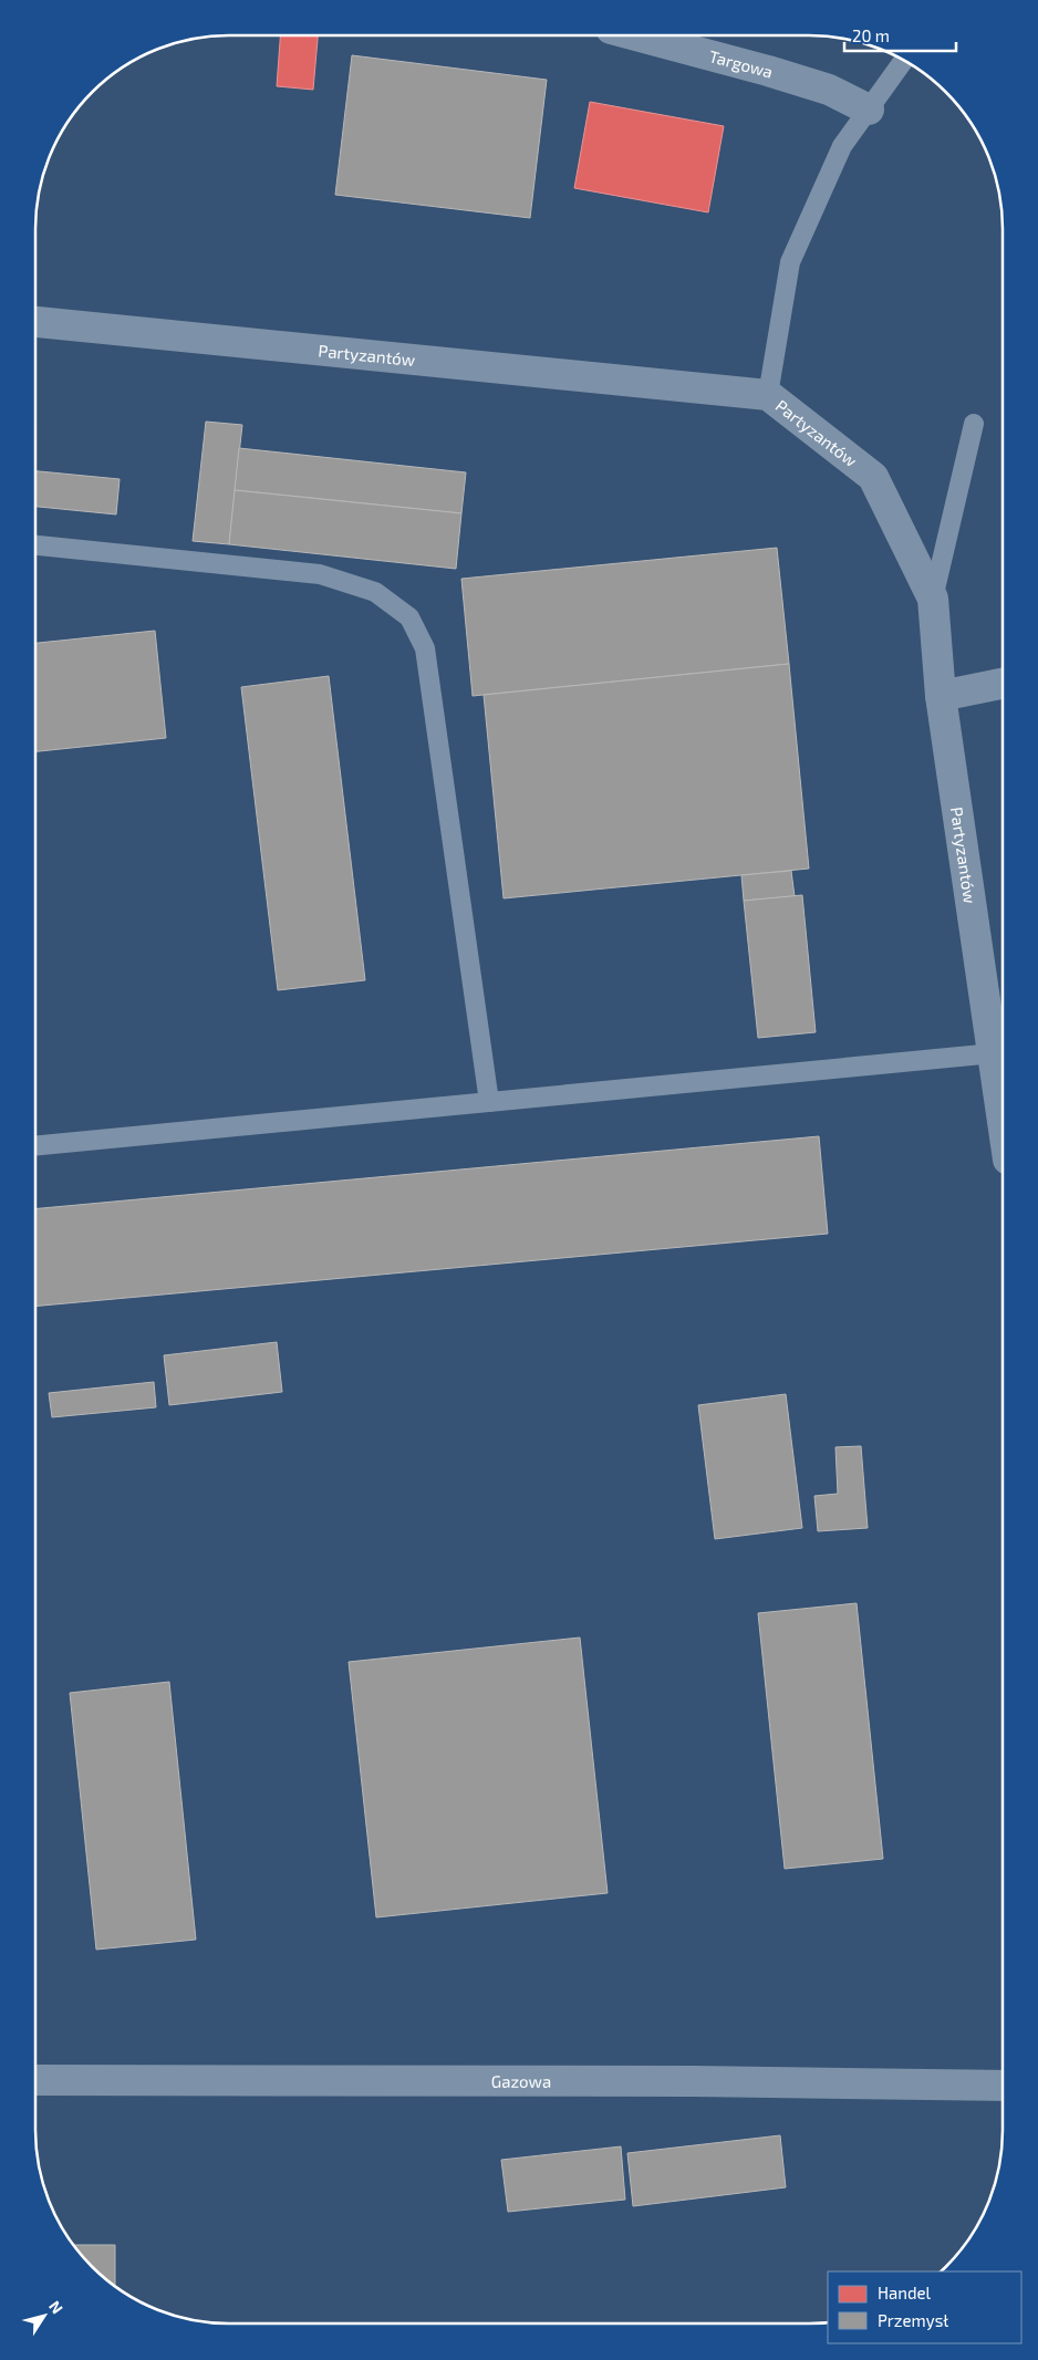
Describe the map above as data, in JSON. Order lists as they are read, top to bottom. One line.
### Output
{"streets":{"street":["Targowa","Partyzantów","Gazowa"]},"legend":["Handel","Przemysł"],"scale_bar":"20 m","north":"top right"}
